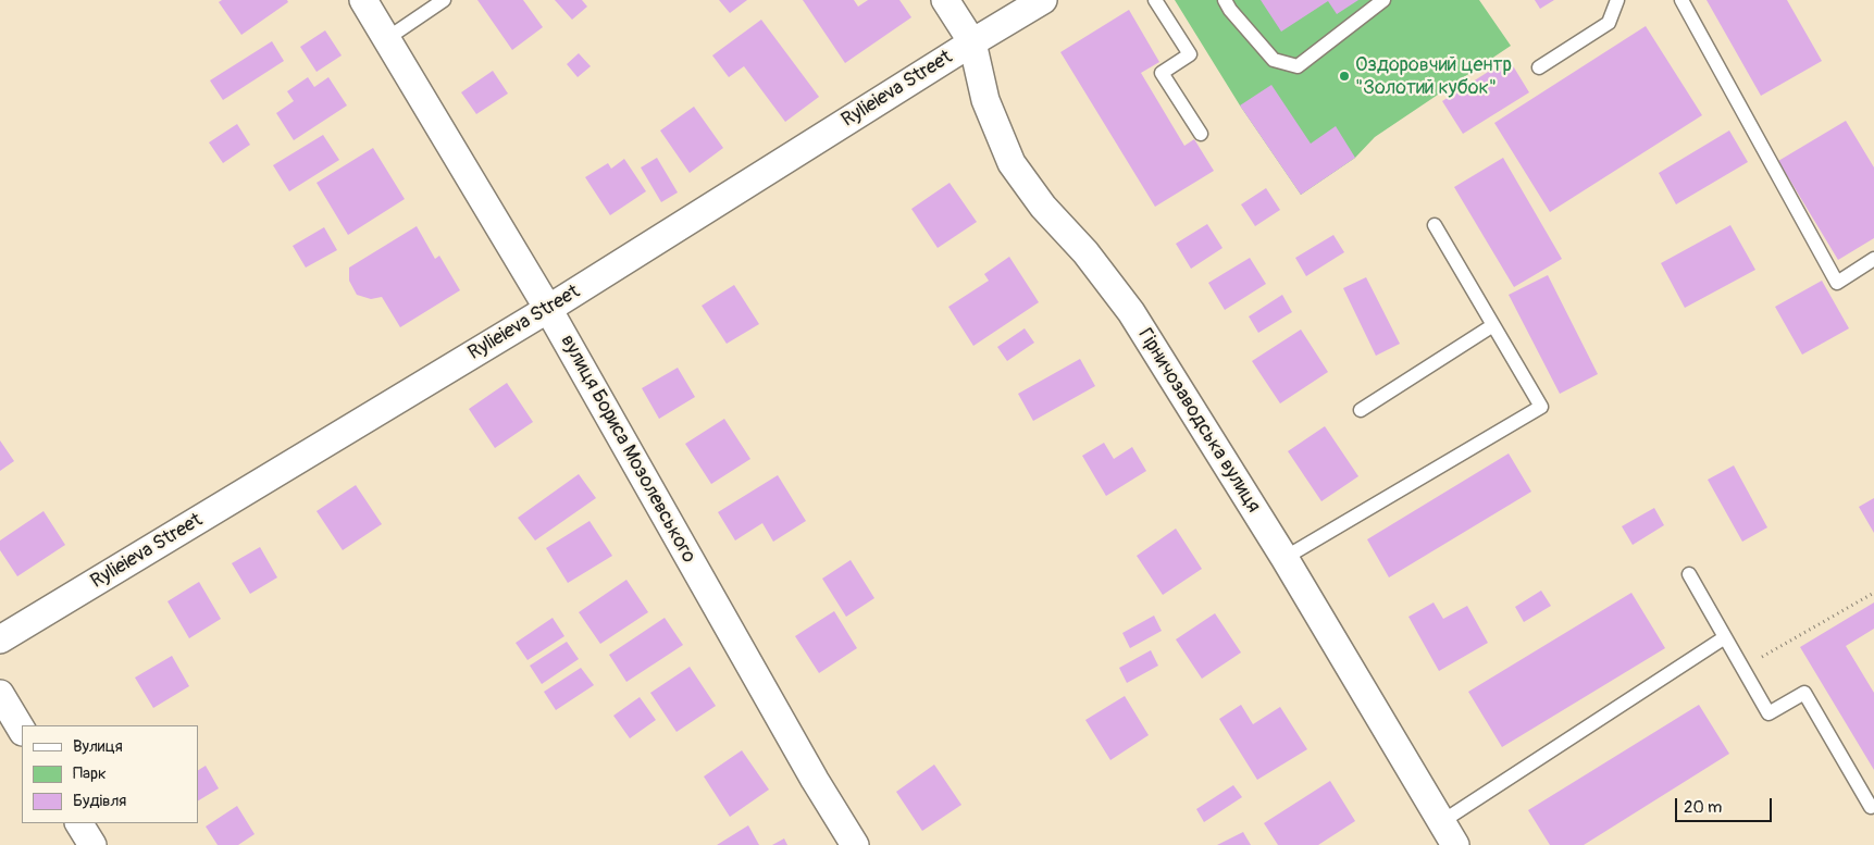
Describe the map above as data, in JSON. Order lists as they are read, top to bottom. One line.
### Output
{"streets":{"street":["Rylieieva Street","Гірничозаводська вулиця","вулиця Бориса Мозолевського"]},"crossings":[["Rylieieva Street","Гірничозаводська вулиця"],["Rylieieva Street","вулиця Бориса Мозолевського"]],"places":["Оздоровчий центр \"Золотий кубок\""],"legend":["Вулиця","Парк","Будівля"],"scale_bar":"20 m"}
